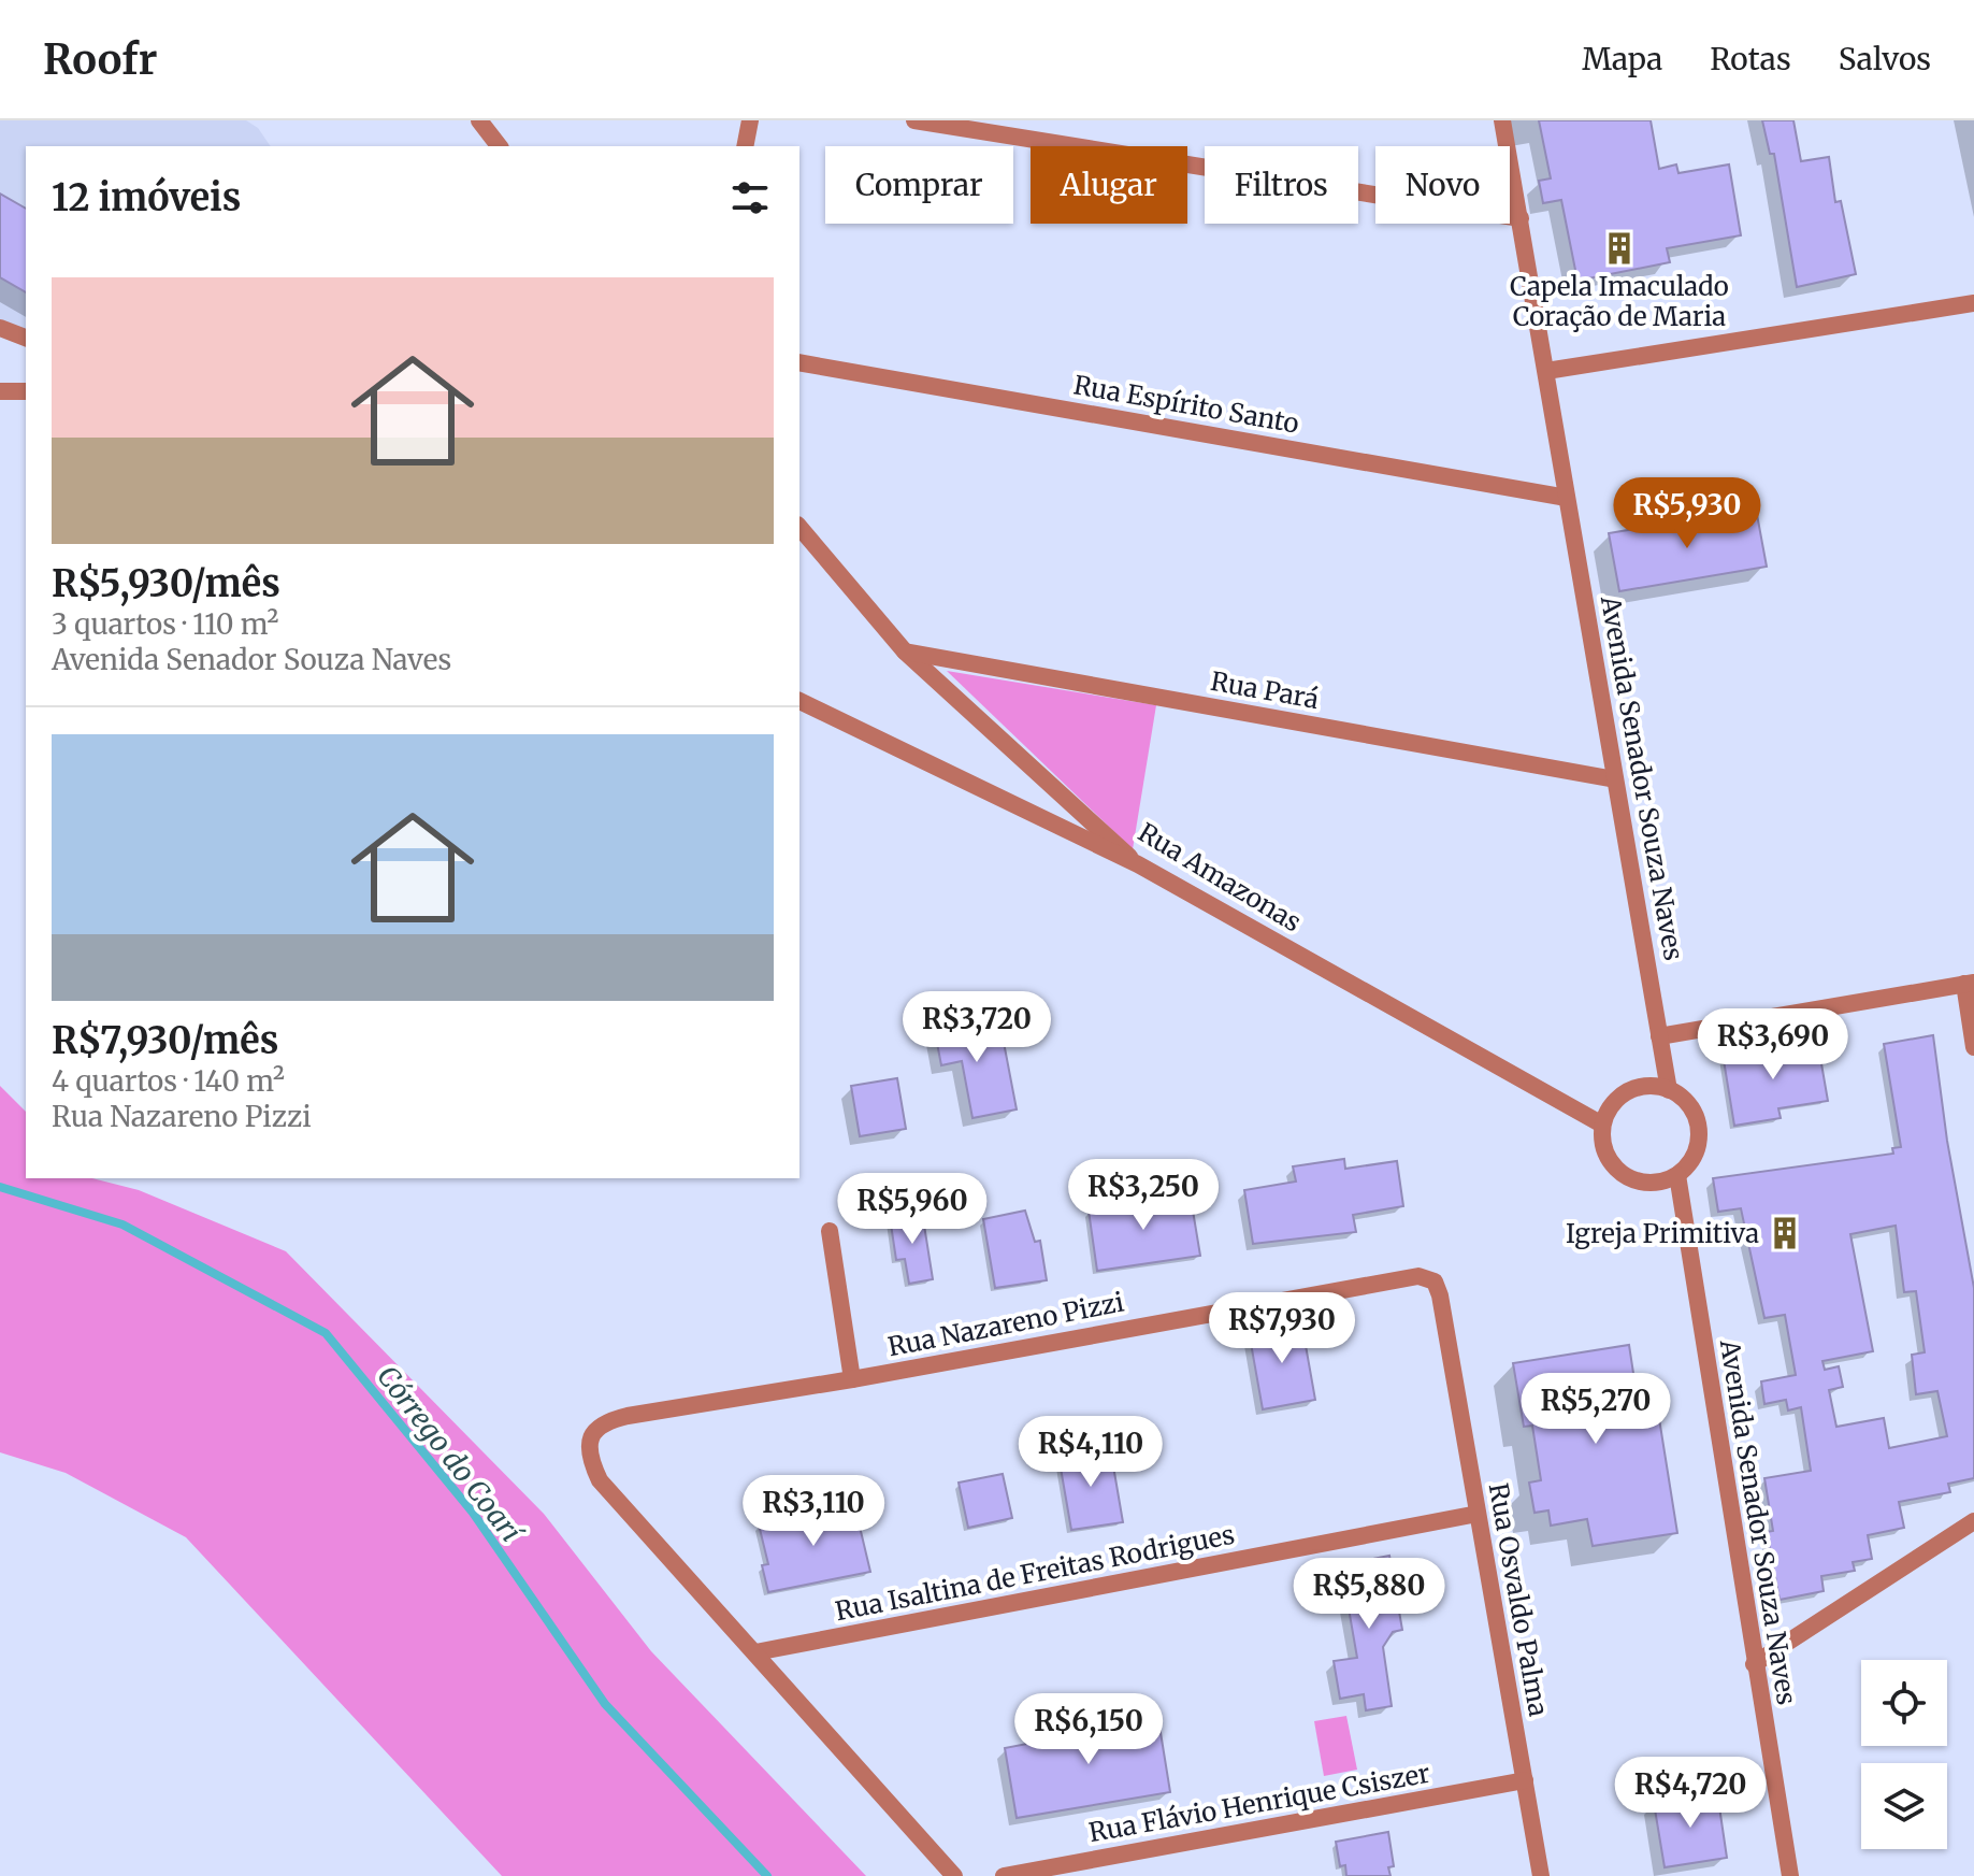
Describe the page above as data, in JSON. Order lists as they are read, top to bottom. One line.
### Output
{"streets":{"street":["Rua Espírito Santo","Rua Pará","Avenida Senador Souza Naves","Rua Amazonas","Rua Nazareno Pizzi","Rua Isaltina de Freitas Rodrigues","Rua Osvaldo Palma","Rua Flávio Henrique Csiszer"]},"crossings":[["Rua Espírito Santo","Avenida Senador Souza Naves"],["Rua Pará","Avenida Senador Souza Naves"],["Rua Pará","Rua Amazonas"],["Avenida Senador Souza Naves","Rua Amazonas"],["Rua Nazareno Pizzi","Rua Isaltina de Freitas Rodrigues"],["Rua Nazareno Pizzi","Rua Osvaldo Palma"],["Rua Isaltina de Freitas Rodrigues","Rua Osvaldo Palma"],["Rua Osvaldo Palma","Rua Flávio Henrique Csiszer"]],"water":["Córrego do Coarí"],"places":{"building":["Capela Imaculado Coração de Maria","Igreja Primitiva"]},"page":{"header":"Roofr","nav":["Mapa","Rotas","Salvos"],"chip":["Comprar","Alugar","Filtros","Novo"],"heading":"12 imóveis","list":[{"name":"R$5,930/mês","note":"3 quartos · 110 m² · Avenida Senador Souza Naves"},{"name":"R$7,930/mês","note":"4 quartos · 140 m² · Rua Nazareno Pizzi"}],"price":["R$5,930","R$3,720","R$3,690","R$3,250","R$5,960","R$7,930","R$5,270","R$4,110","R$3,110","R$5,880","R$6,150","R$4,720"]}}
